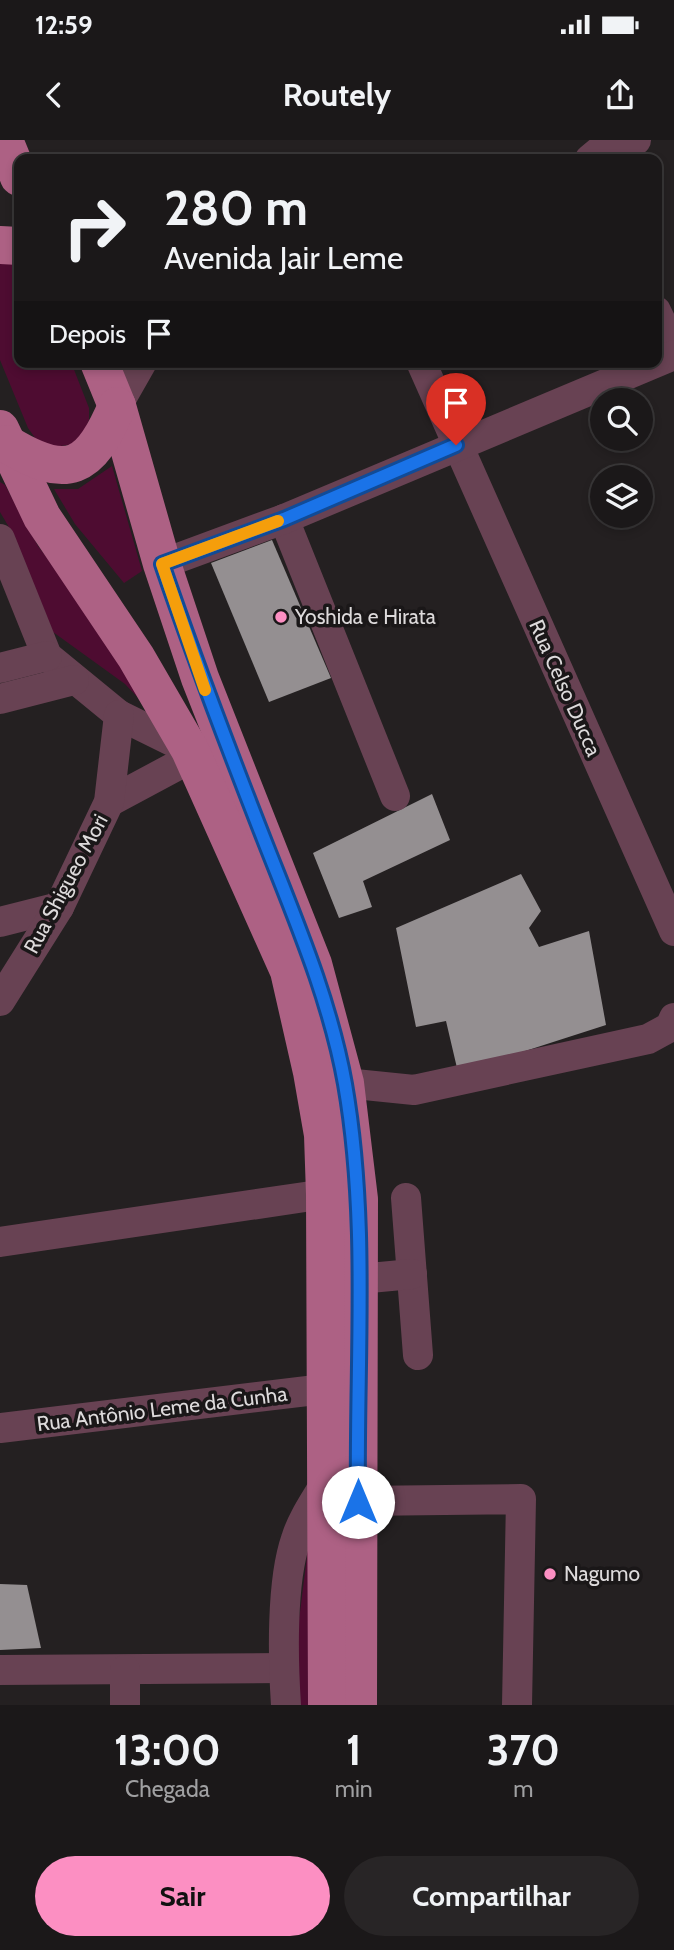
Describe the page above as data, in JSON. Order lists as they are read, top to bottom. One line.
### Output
{"streets":{"street":["Rua Celso Ducca","Rua Shigueo Mori","Rua Antônio Leme da Cunha"]},"places":["Yoshida e Hirata","Nagumo"],"page":{"status":"12:59","header":"Routely","turn":["280 m","Avenida Jair Leme"],"then":"Depois","eta":["13:00","Chegada","1","min","370","m"],"buttons":["Sair","Compartilhar"]}}
